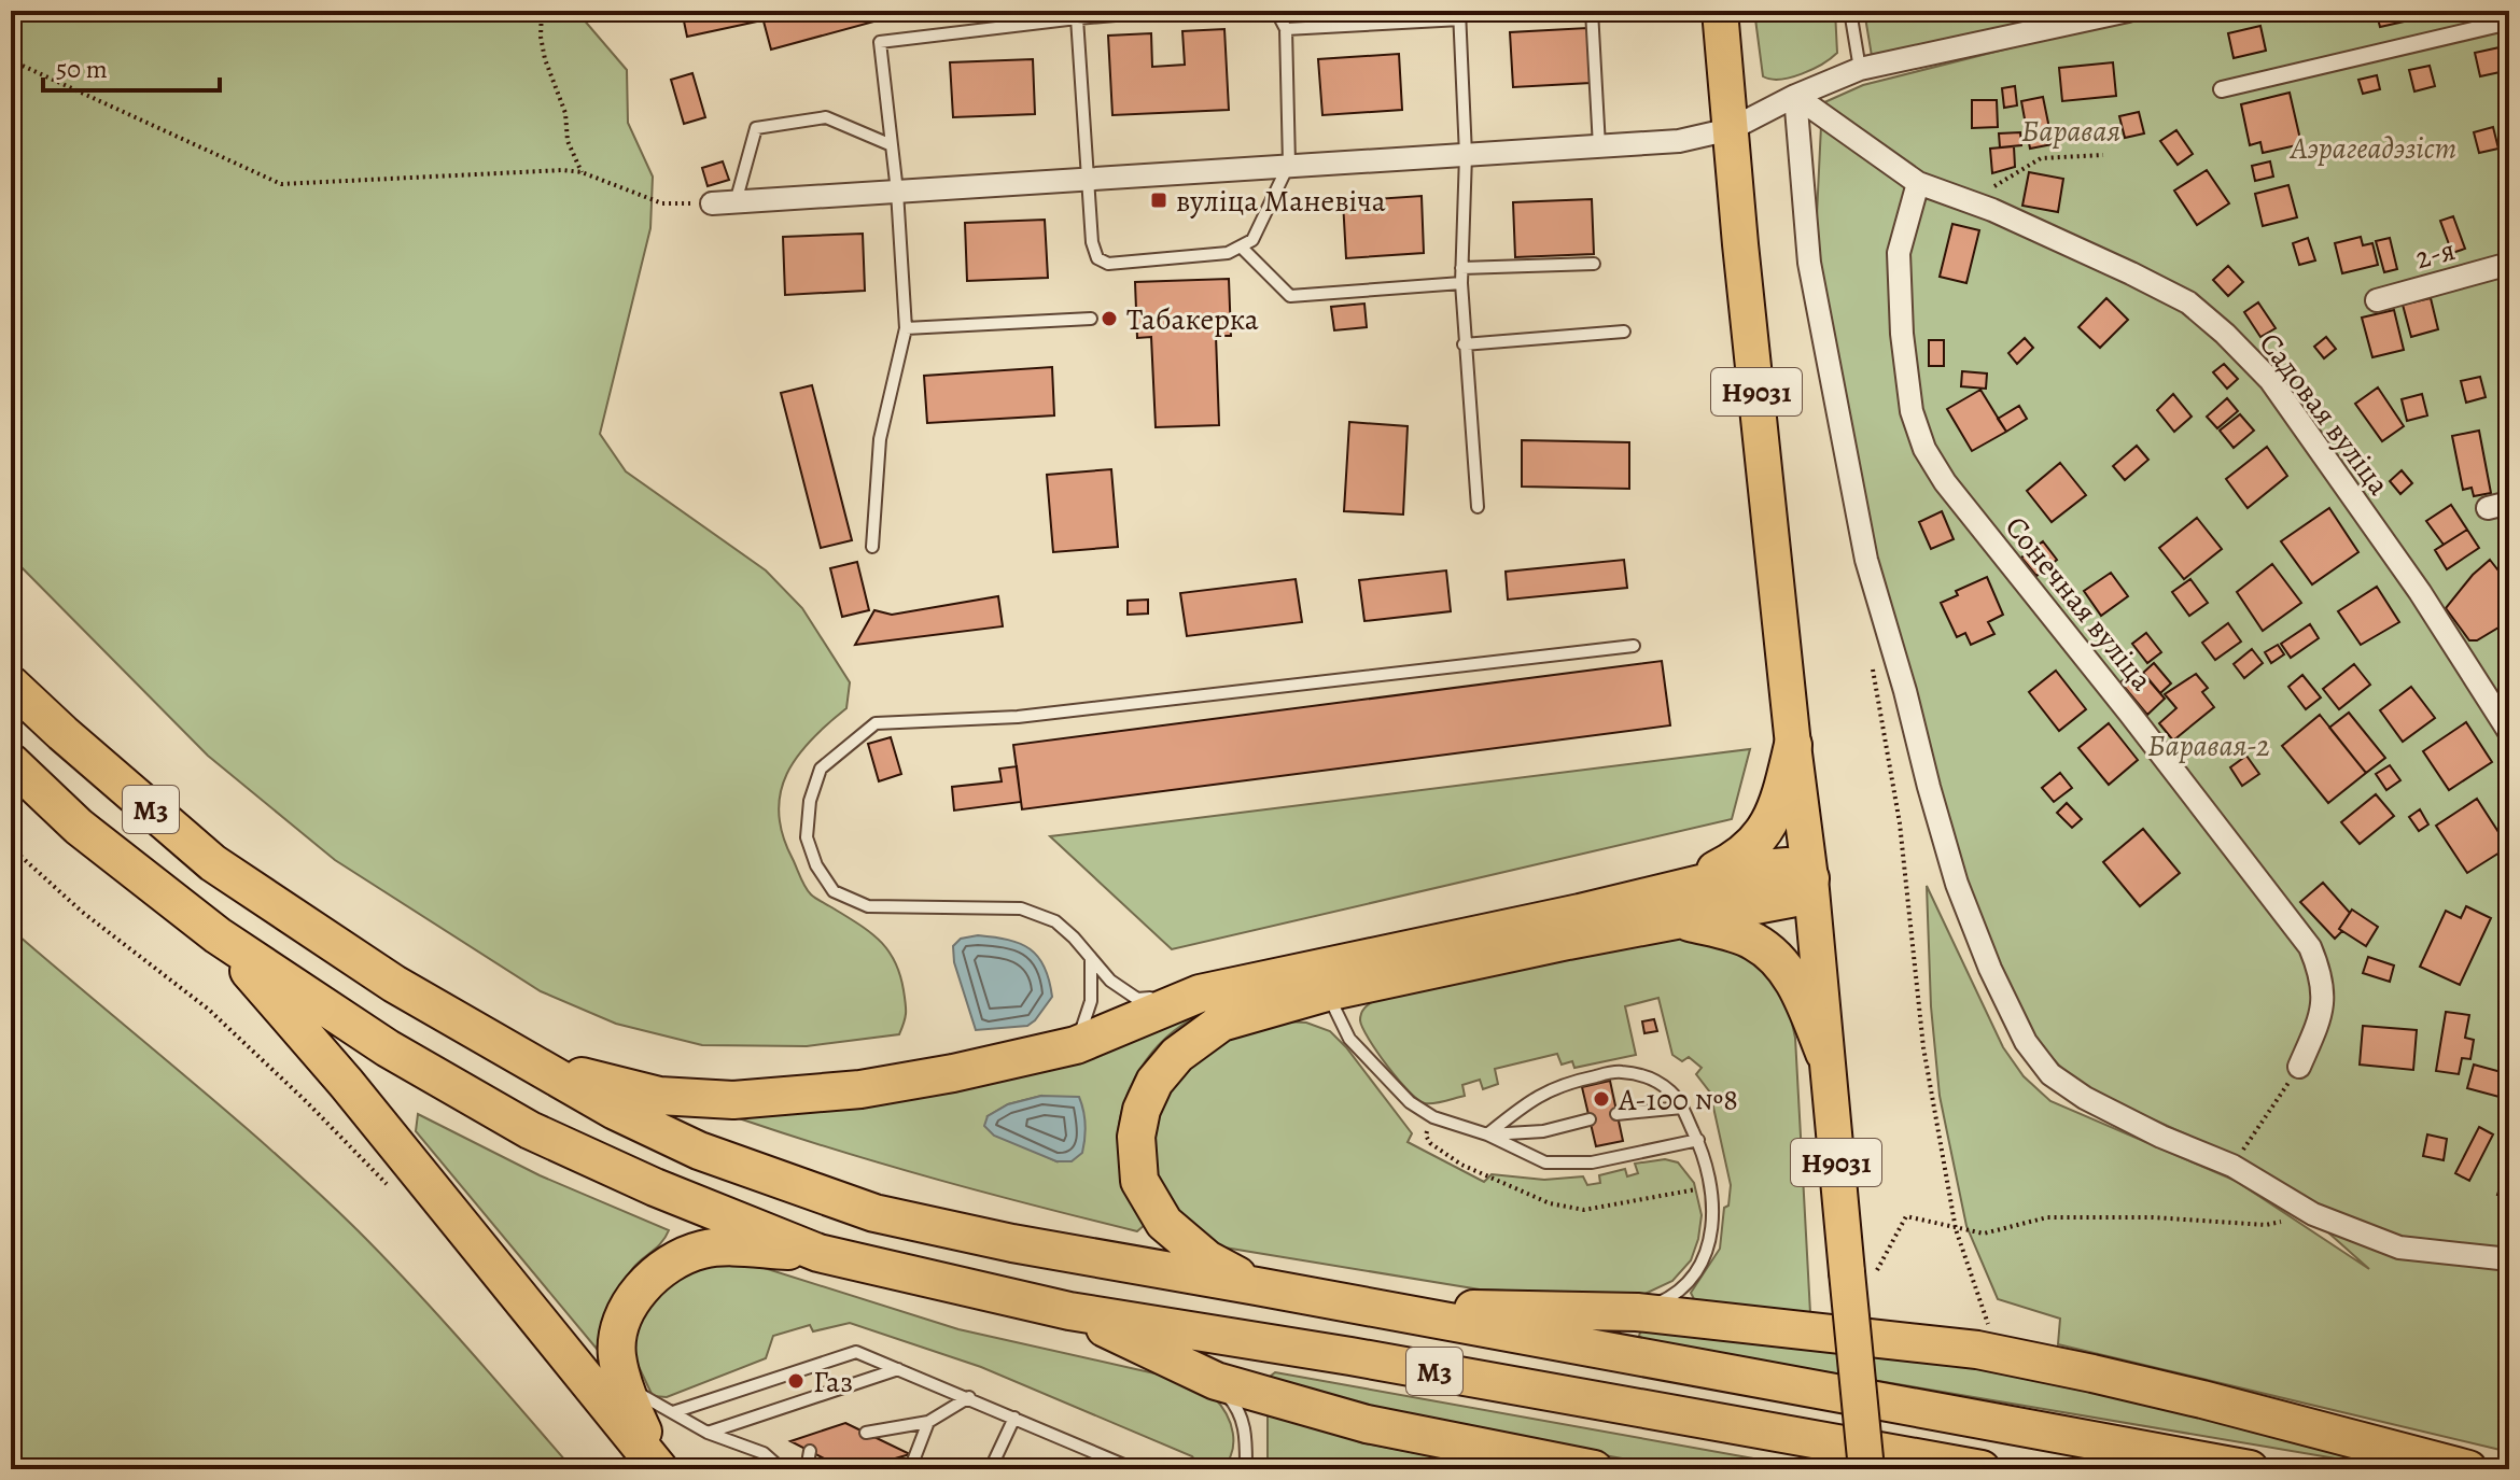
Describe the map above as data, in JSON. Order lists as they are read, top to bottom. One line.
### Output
{"streets":{"highway":["М3"],"main road":["Н9031"],"street":["2-я","Садовая вуліца","Сонечная вуліца"]},"crossings":[["Садовая вуліца","Сонечная вуліца"]],"parks":["Баравая","Аэрагеадэзіст","Баравая-2"],"places":{"transit":["вуліца Маневіча"],"other":["Табакерка","A-100 №8","Газ"]},"scale_bar":"50 m"}
